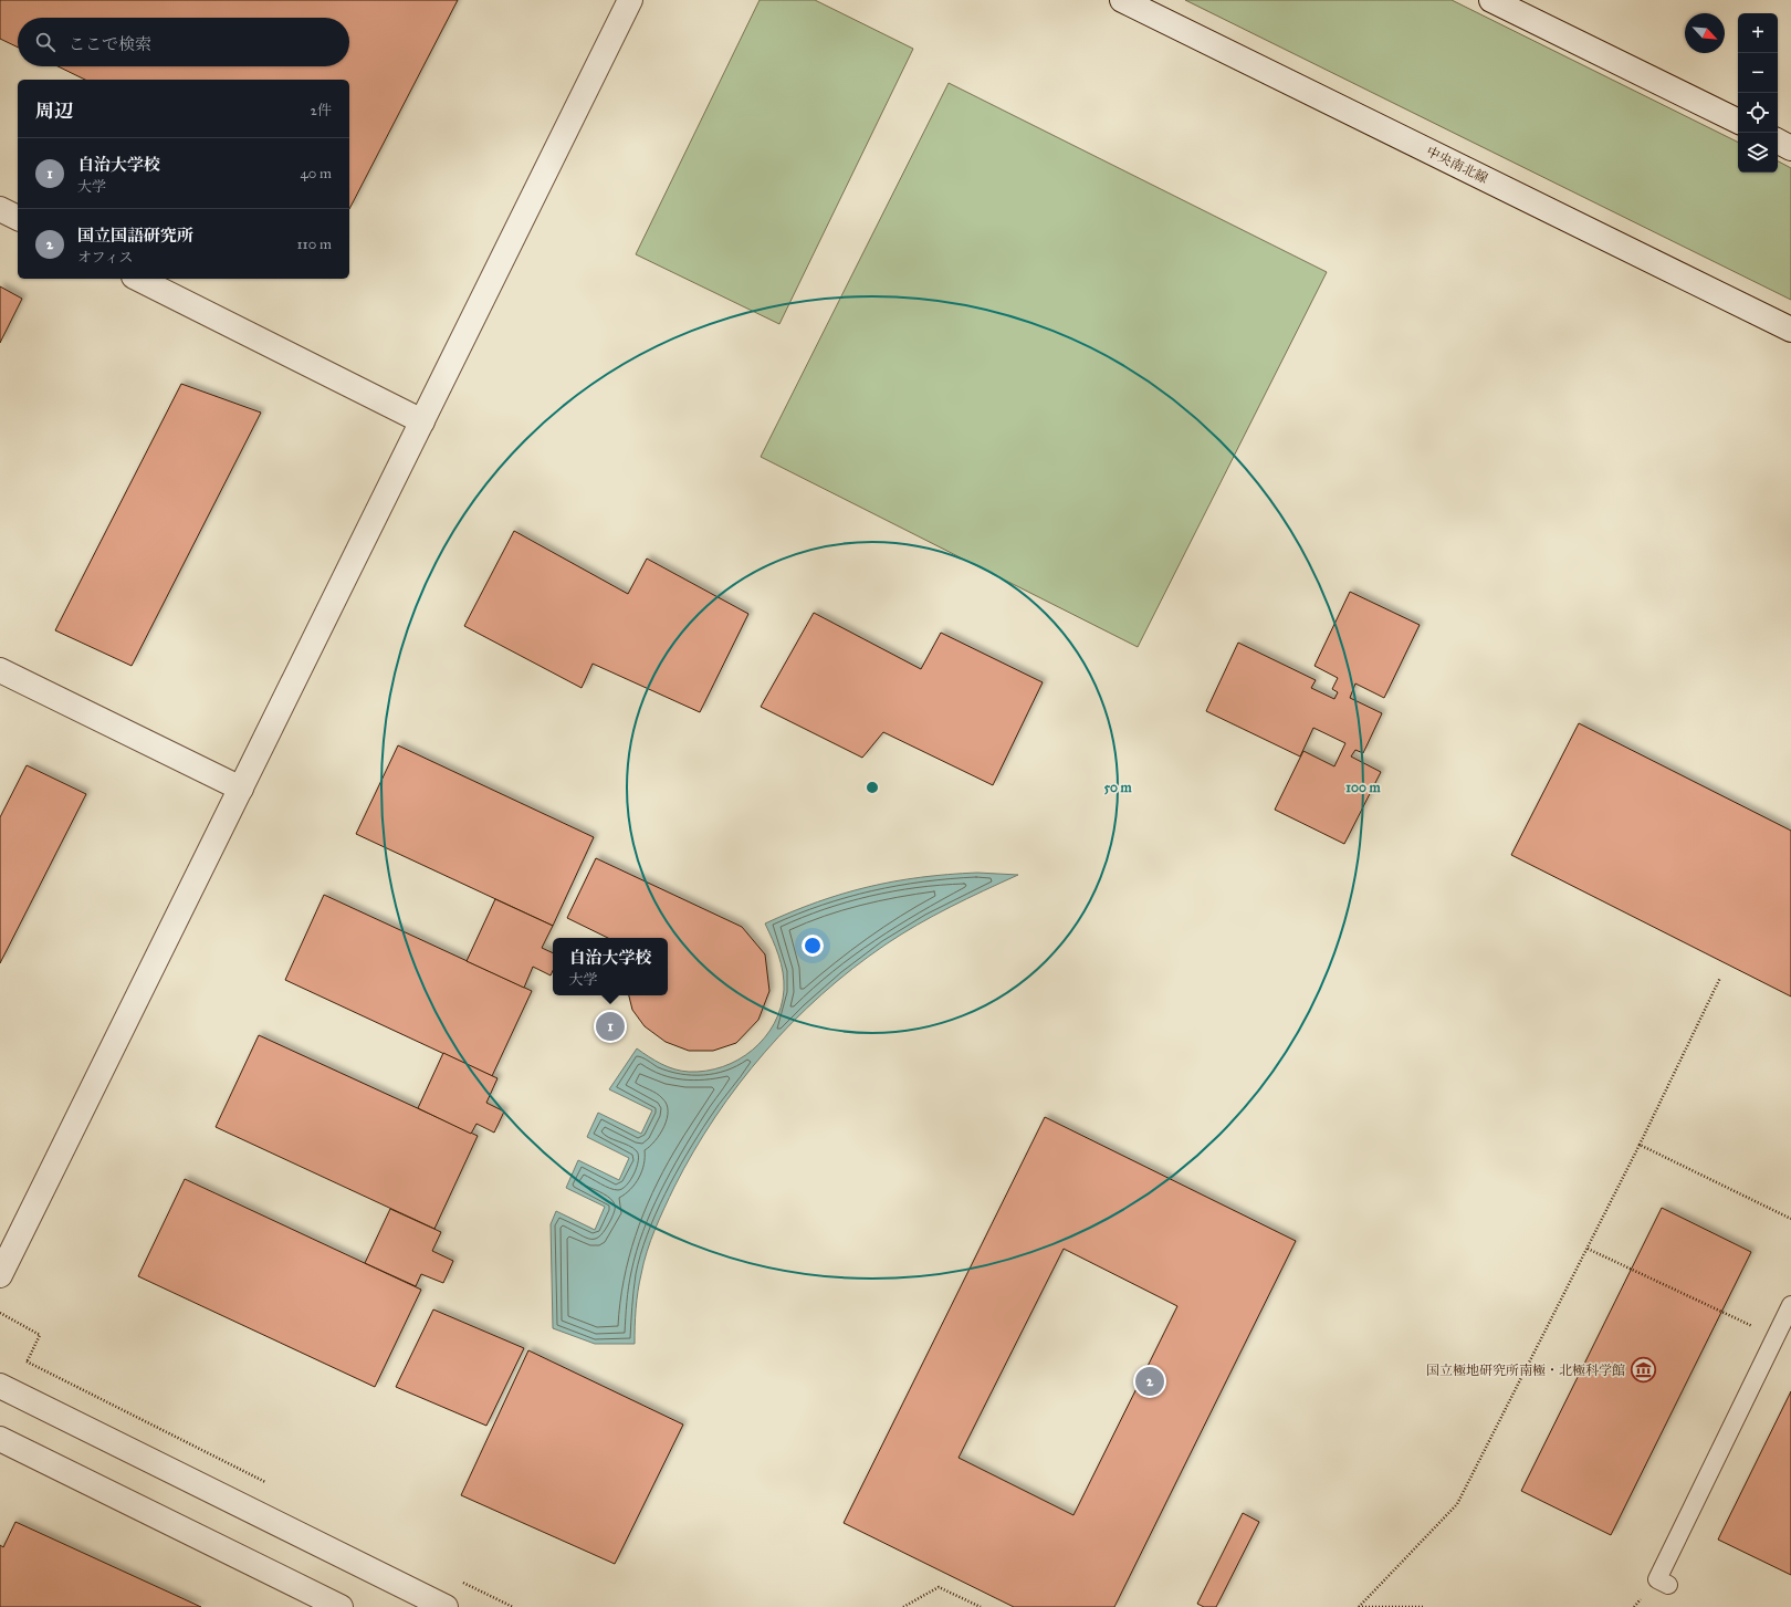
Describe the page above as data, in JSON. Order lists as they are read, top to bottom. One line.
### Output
{"streets":{"street":["中央南北線"]},"places":{"museum":["国立極地研究所南極・北極科学館"]},"north":"bottom right","page":{"map_buttons":["+","−"],"search":"ここで検索","heading":["周辺","2件"],"list":[{"mark":"1","name":"自治大学校","note":"大学","value":"40 m"},{"mark":"2","name":"国立国語研究所","note":"オフィス","value":"110 m"}],"popup":["自治大学校","大学"],"pins":["1","2"]},"rings":["50 m","100 m"]}
